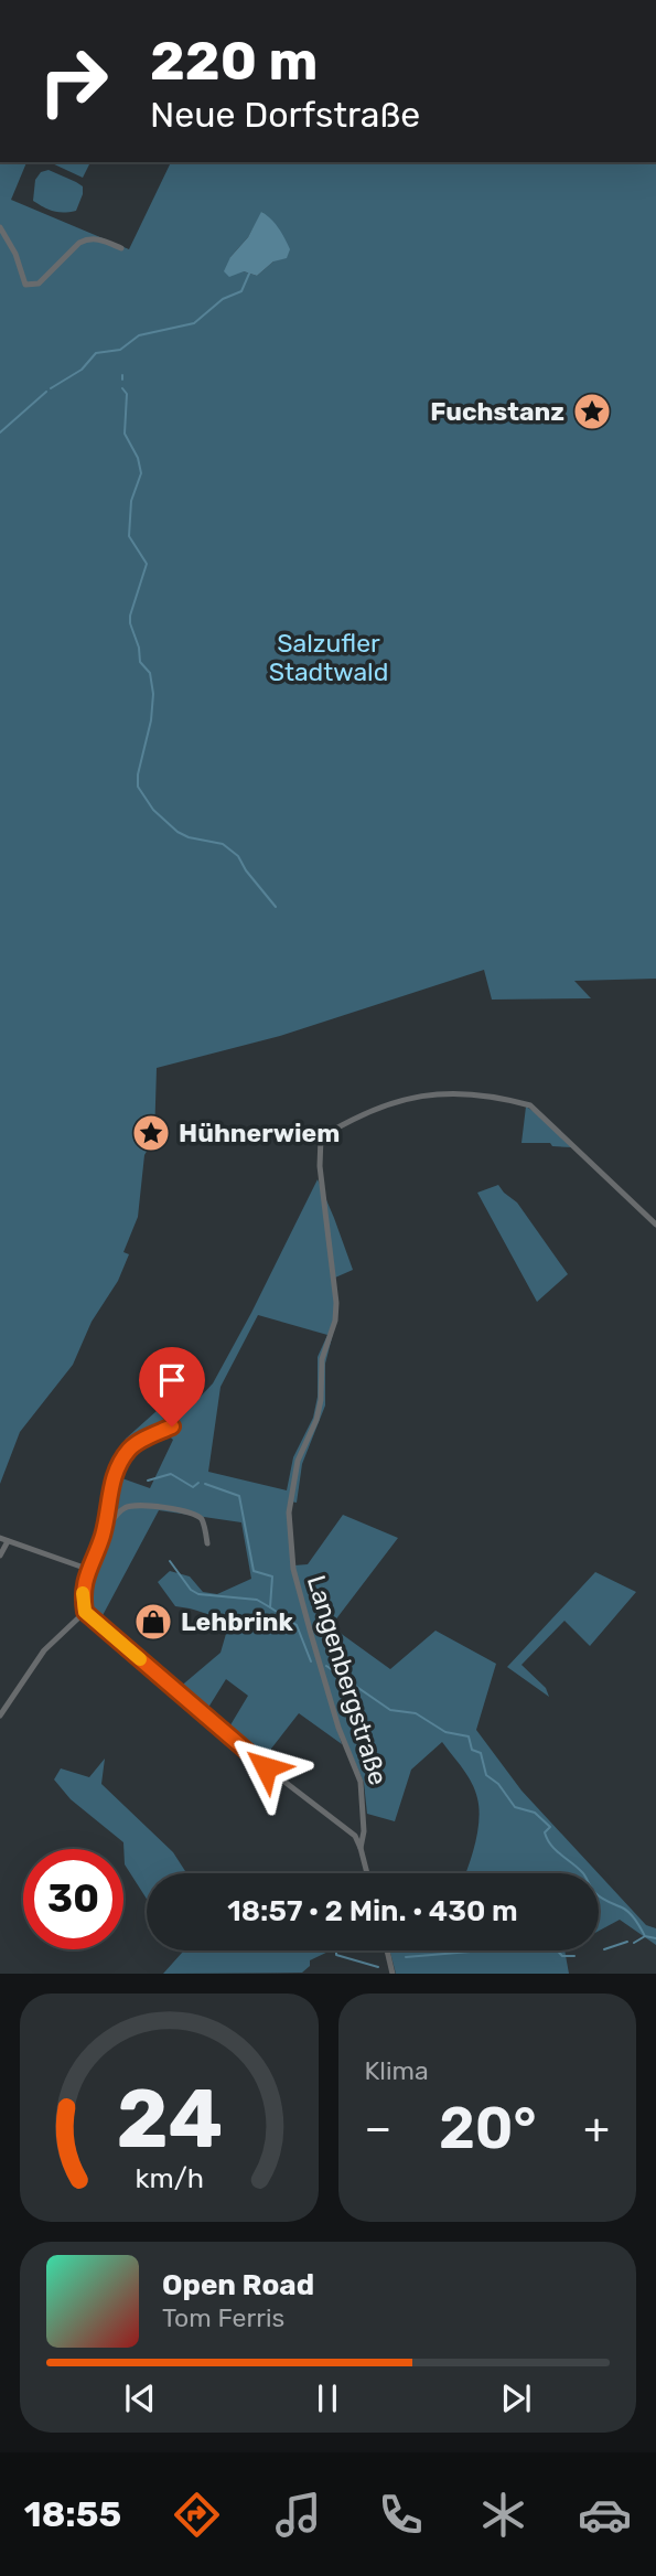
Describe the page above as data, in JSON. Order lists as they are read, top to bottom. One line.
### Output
{"streets":{"street":["Langenbergstraße"]},"parks":["Salzufler Stadtwald"],"places":{"place":["Fuchstanz","Hühnerwiem"],"shop":["Lehbrink"]},"page":{"turn":["220 m","Neue Dorfstraße"],"limit":"30","trip":"18:57 · 2 Min. · 430 m","tile":"Klima","heat":["−","20°","+"],"song":["Open Road","Tom Ferris"],"tabs":"18:55","gauge":["24","km/h"]}}
